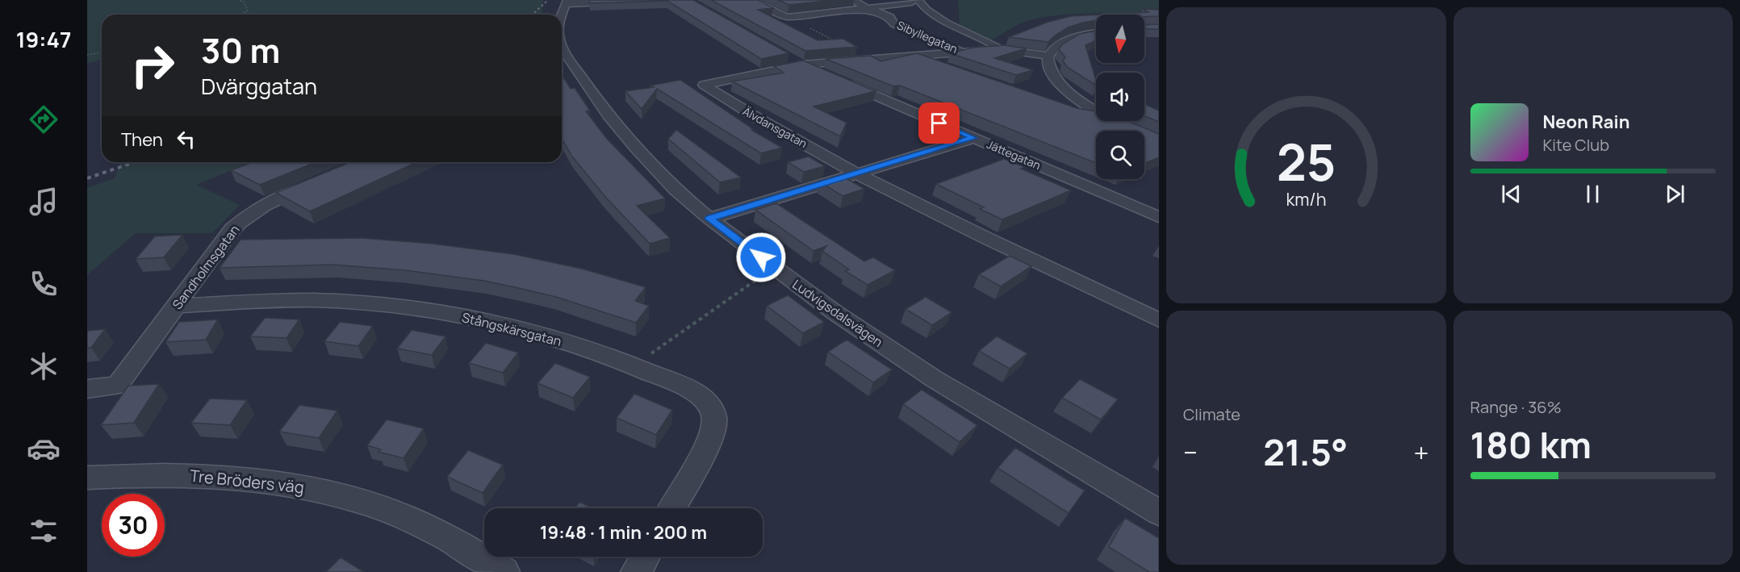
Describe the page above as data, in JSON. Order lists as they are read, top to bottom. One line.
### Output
{"streets":{"street":["Sibyllegatan","Älvdansgatan","Jättegatan","Sandholmsgatan","Ludvigsdalsvägen","Stångskärsgatan","Tre Bröders väg"]},"crossings":[["Sibyllegatan","Älvdansgatan"],["Älvdansgatan","Jättegatan"],["Sandholmsgatan","Stångskärsgatan"]],"north":"bottom","page":{"tabs":"19:47","turn":["30 m","Dvärggatan"],"song":["Neon Rain","Kite Club"],"then":"Then","tile":["Climate",["Range · 36%","180 km"]],"heat":["−","21.5°","+"],"limit":"30","trip":"19:48 · 1 min · 200 m","gauge":["25","km/h"]}}
